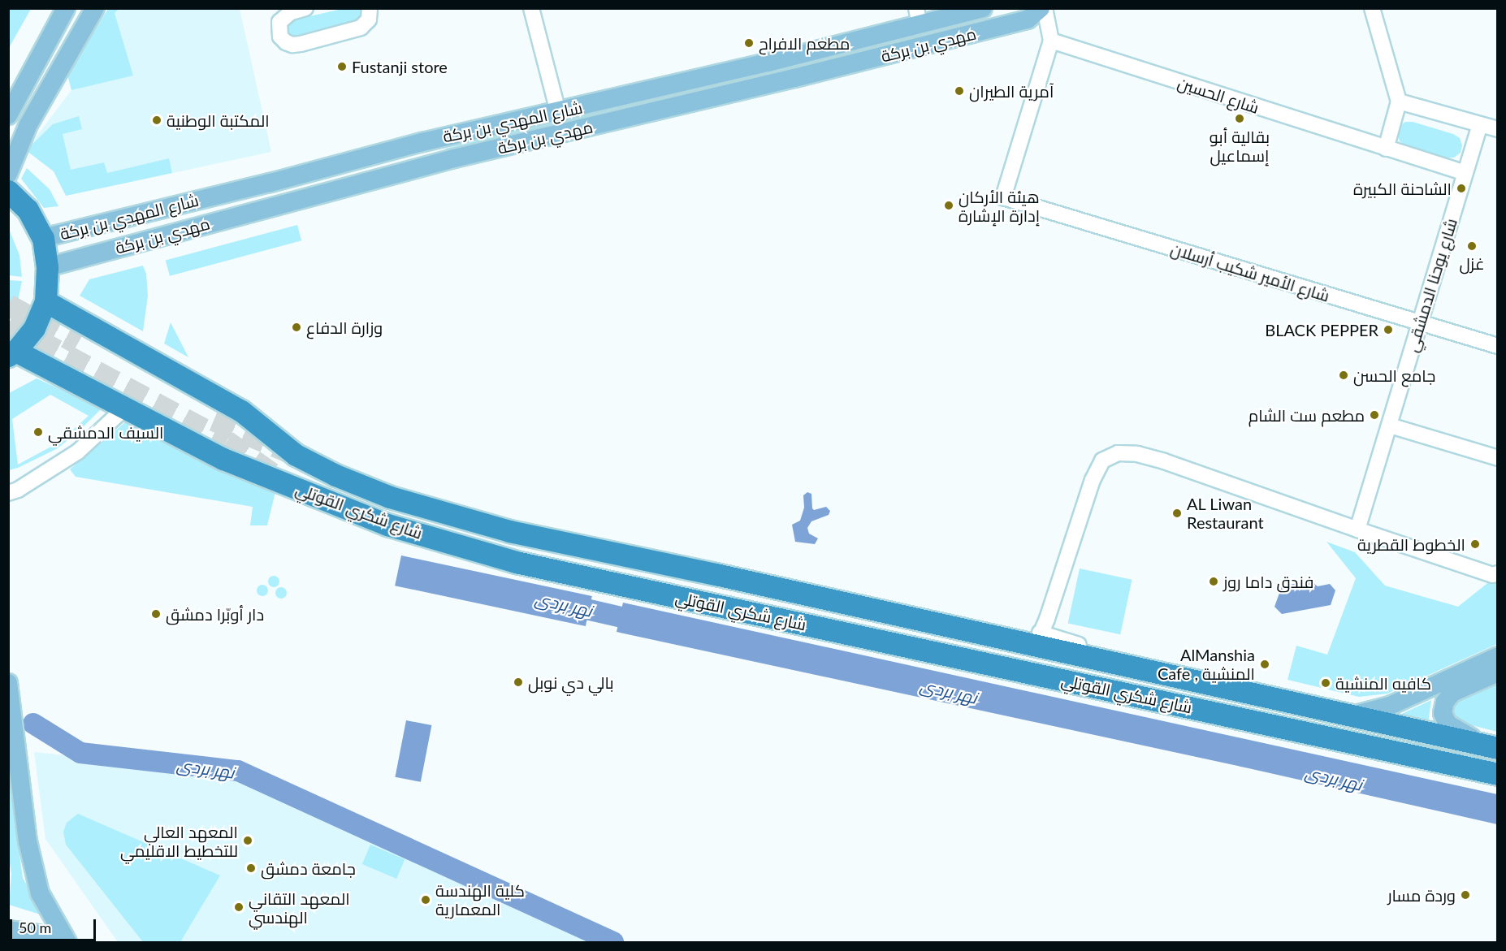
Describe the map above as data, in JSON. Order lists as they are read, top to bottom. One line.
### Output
{"streets":{"highway":["شارع شكري القوتلي"],"main road":["مهدي بن بركة","شارع المهدي بن بركة"],"street":["شارع الحسين","شارع الأمير شكيب أرسلان","شارع يوحنا الدمشقي"]},"crossings":[["شارع الحسين","شارع الأمير شكيب أرسلان"],["شارع الحسين","شارع يوحنا الدمشقي"],["شارع الأمير شكيب أرسلان","شارع يوحنا الدمشقي"]],"water":["نهر بردى"],"places":["مطعم الافراح","Fustanji store","آمرية الطيران","بقالية أبو إسماعيل","المكتبة الوطنية","الشاحنة الكبيرة","هيئة الأركان إدارة الإشارة","غزل","وزارة الدفاع","BLACK PEPPER","جامع الحسن","مطعم ست الشام","السيف الدمشقي","AL Liwan Restaurant","الخطوط القطرية","فندق داما روز","دار أوبّرا دمشق","AlManshia Cafe , المنشية","بالي دي نوبل","كافيه المنشية","المعهد العالي للتخطيط الاقليمي","جامعة دمشق","وردة مسار","كلية الهندسة المعمارية","المعهد التقاني الهندسي"],"scale_bar":"50 m"}
